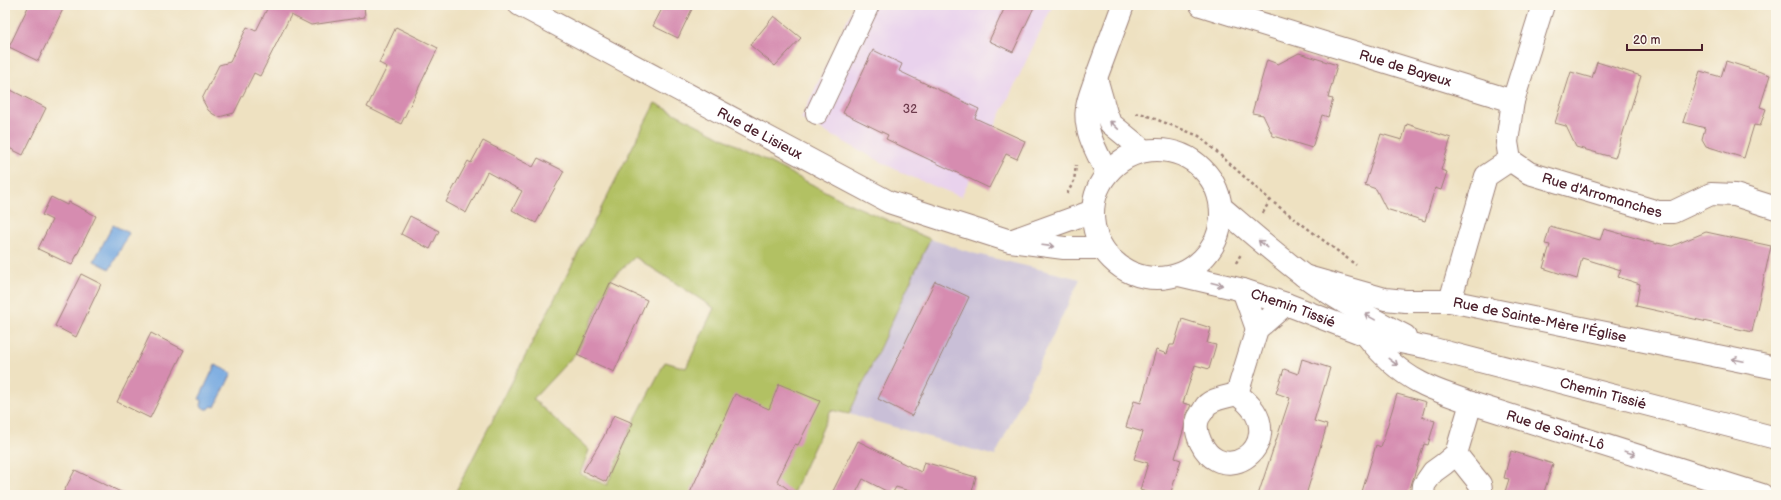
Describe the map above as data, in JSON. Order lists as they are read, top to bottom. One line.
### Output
{"streets":{"street":["Rue de Bayeux","Rue de Lisieux","Rue d'Arromanches","Chemin Tissié","Rue de Sainte-Mère l'Église","Rue de Saint-Lô"]},"crossings":[["Rue de Lisieux","Chemin Tissié"],["Chemin Tissié","Rue de Sainte-Mère l'Église"],["Chemin Tissié","Rue de Saint-Lô"]],"one_way":["Rue de Sainte-Mère l'Église","Rue de Saint-Lô"],"house_numbers":["32"],"scale_bar":"20 m"}
